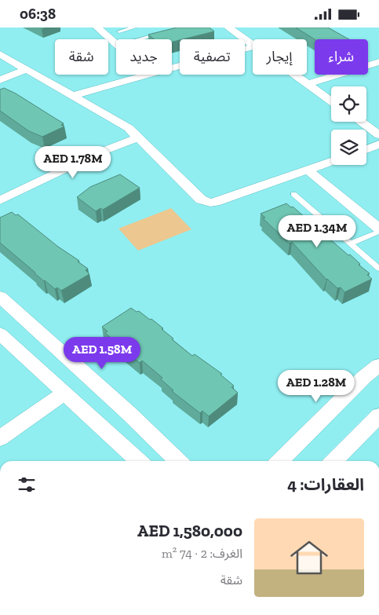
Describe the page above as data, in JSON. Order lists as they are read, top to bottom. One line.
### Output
{"page":{"status":"06:38","chip":["شراء","إيجار","تصفية","جديد","شقة"],"price":["AED 1.78M","AED 1.34M","AED 1.58M","AED 1.28M"],"heading":"العقارات: 4","list":[{"name":"AED 1,580,000","note":"الغرف: 2 · 74 m² · شقة"}]}}
